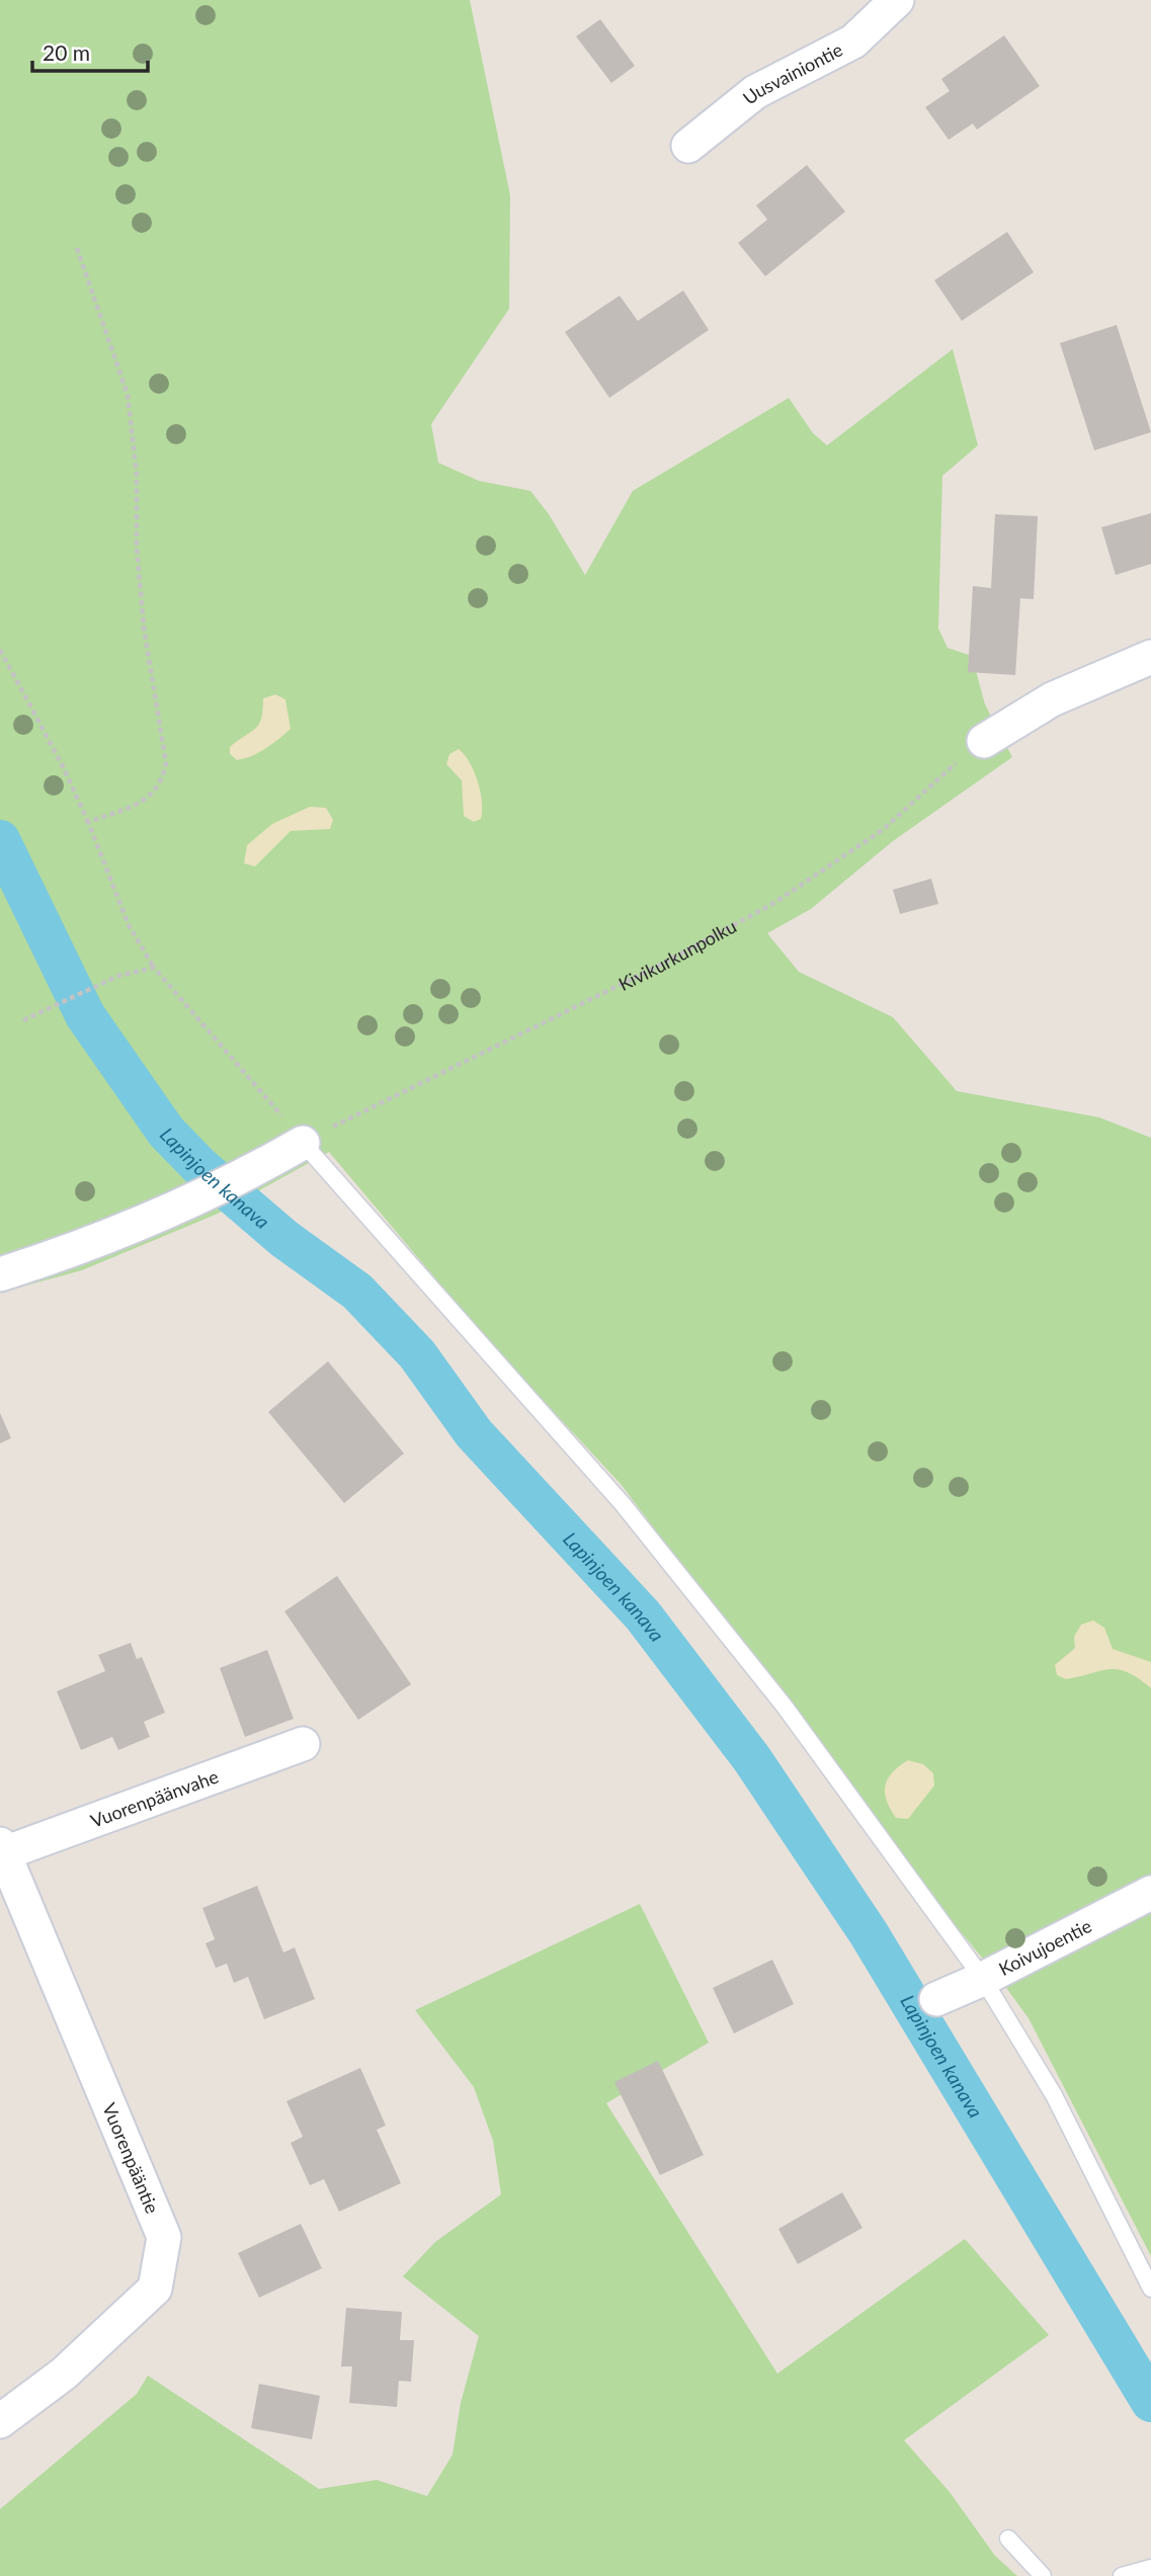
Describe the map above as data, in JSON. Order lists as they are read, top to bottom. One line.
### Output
{"streets":{"street":["Uusvainiontie","Vuorenpäänvahe","Koivujoentie","Vuorenpääntie"],"path":["Kivikurkunpolku"]},"crossings":[["Vuorenpäänvahe","Vuorenpääntie"]],"water":["Lapinjoen kanava"],"scale_bar":"20 m"}
